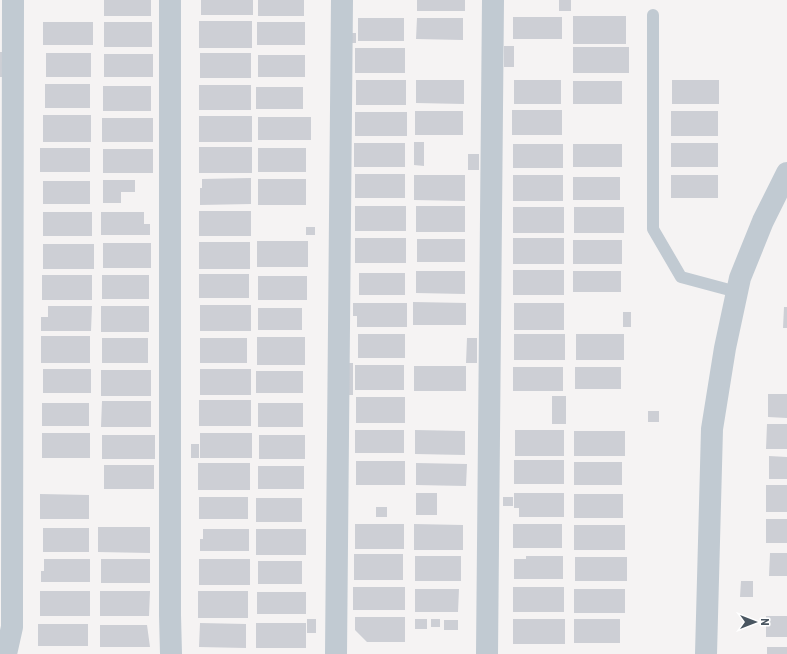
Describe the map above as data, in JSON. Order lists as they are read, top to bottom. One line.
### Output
{"north":"right"}
